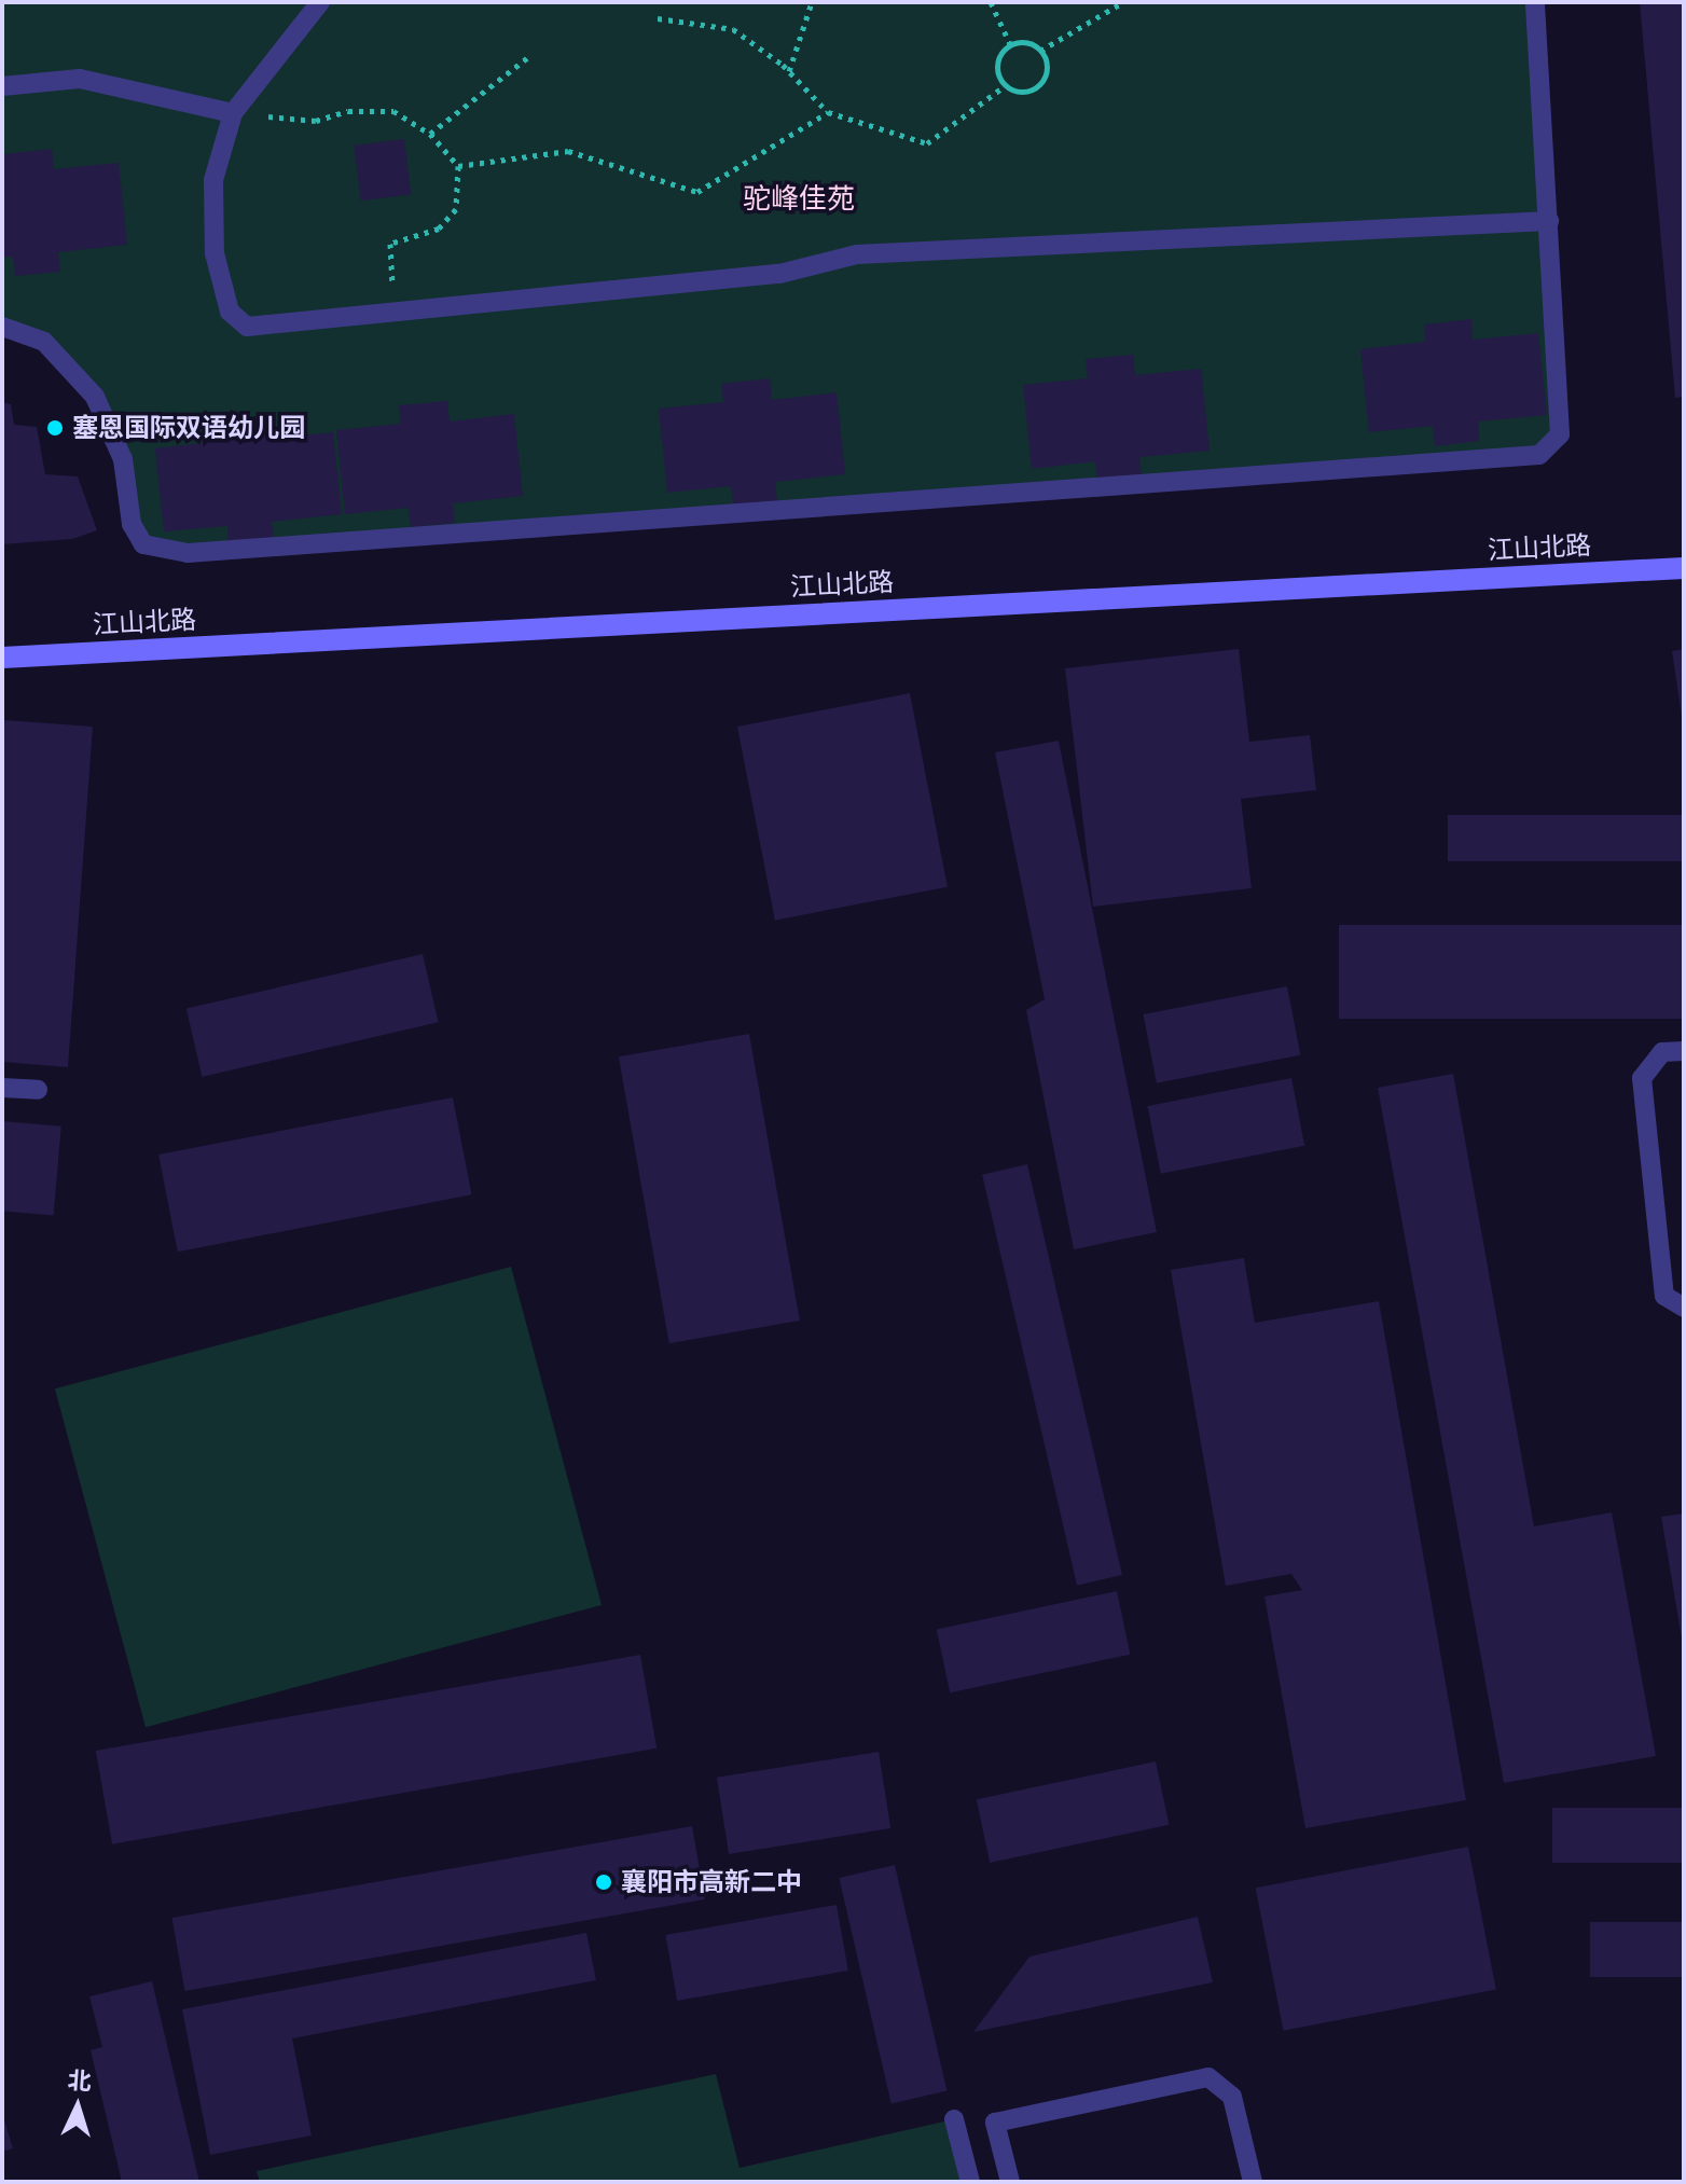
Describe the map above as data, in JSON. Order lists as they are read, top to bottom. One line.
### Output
{"streets":{"street":["江山北路"]},"districts":["驼峰佳苑"],"places":["塞恩国际双语幼儿园","襄阳市高新二中"],"north":"top"}
